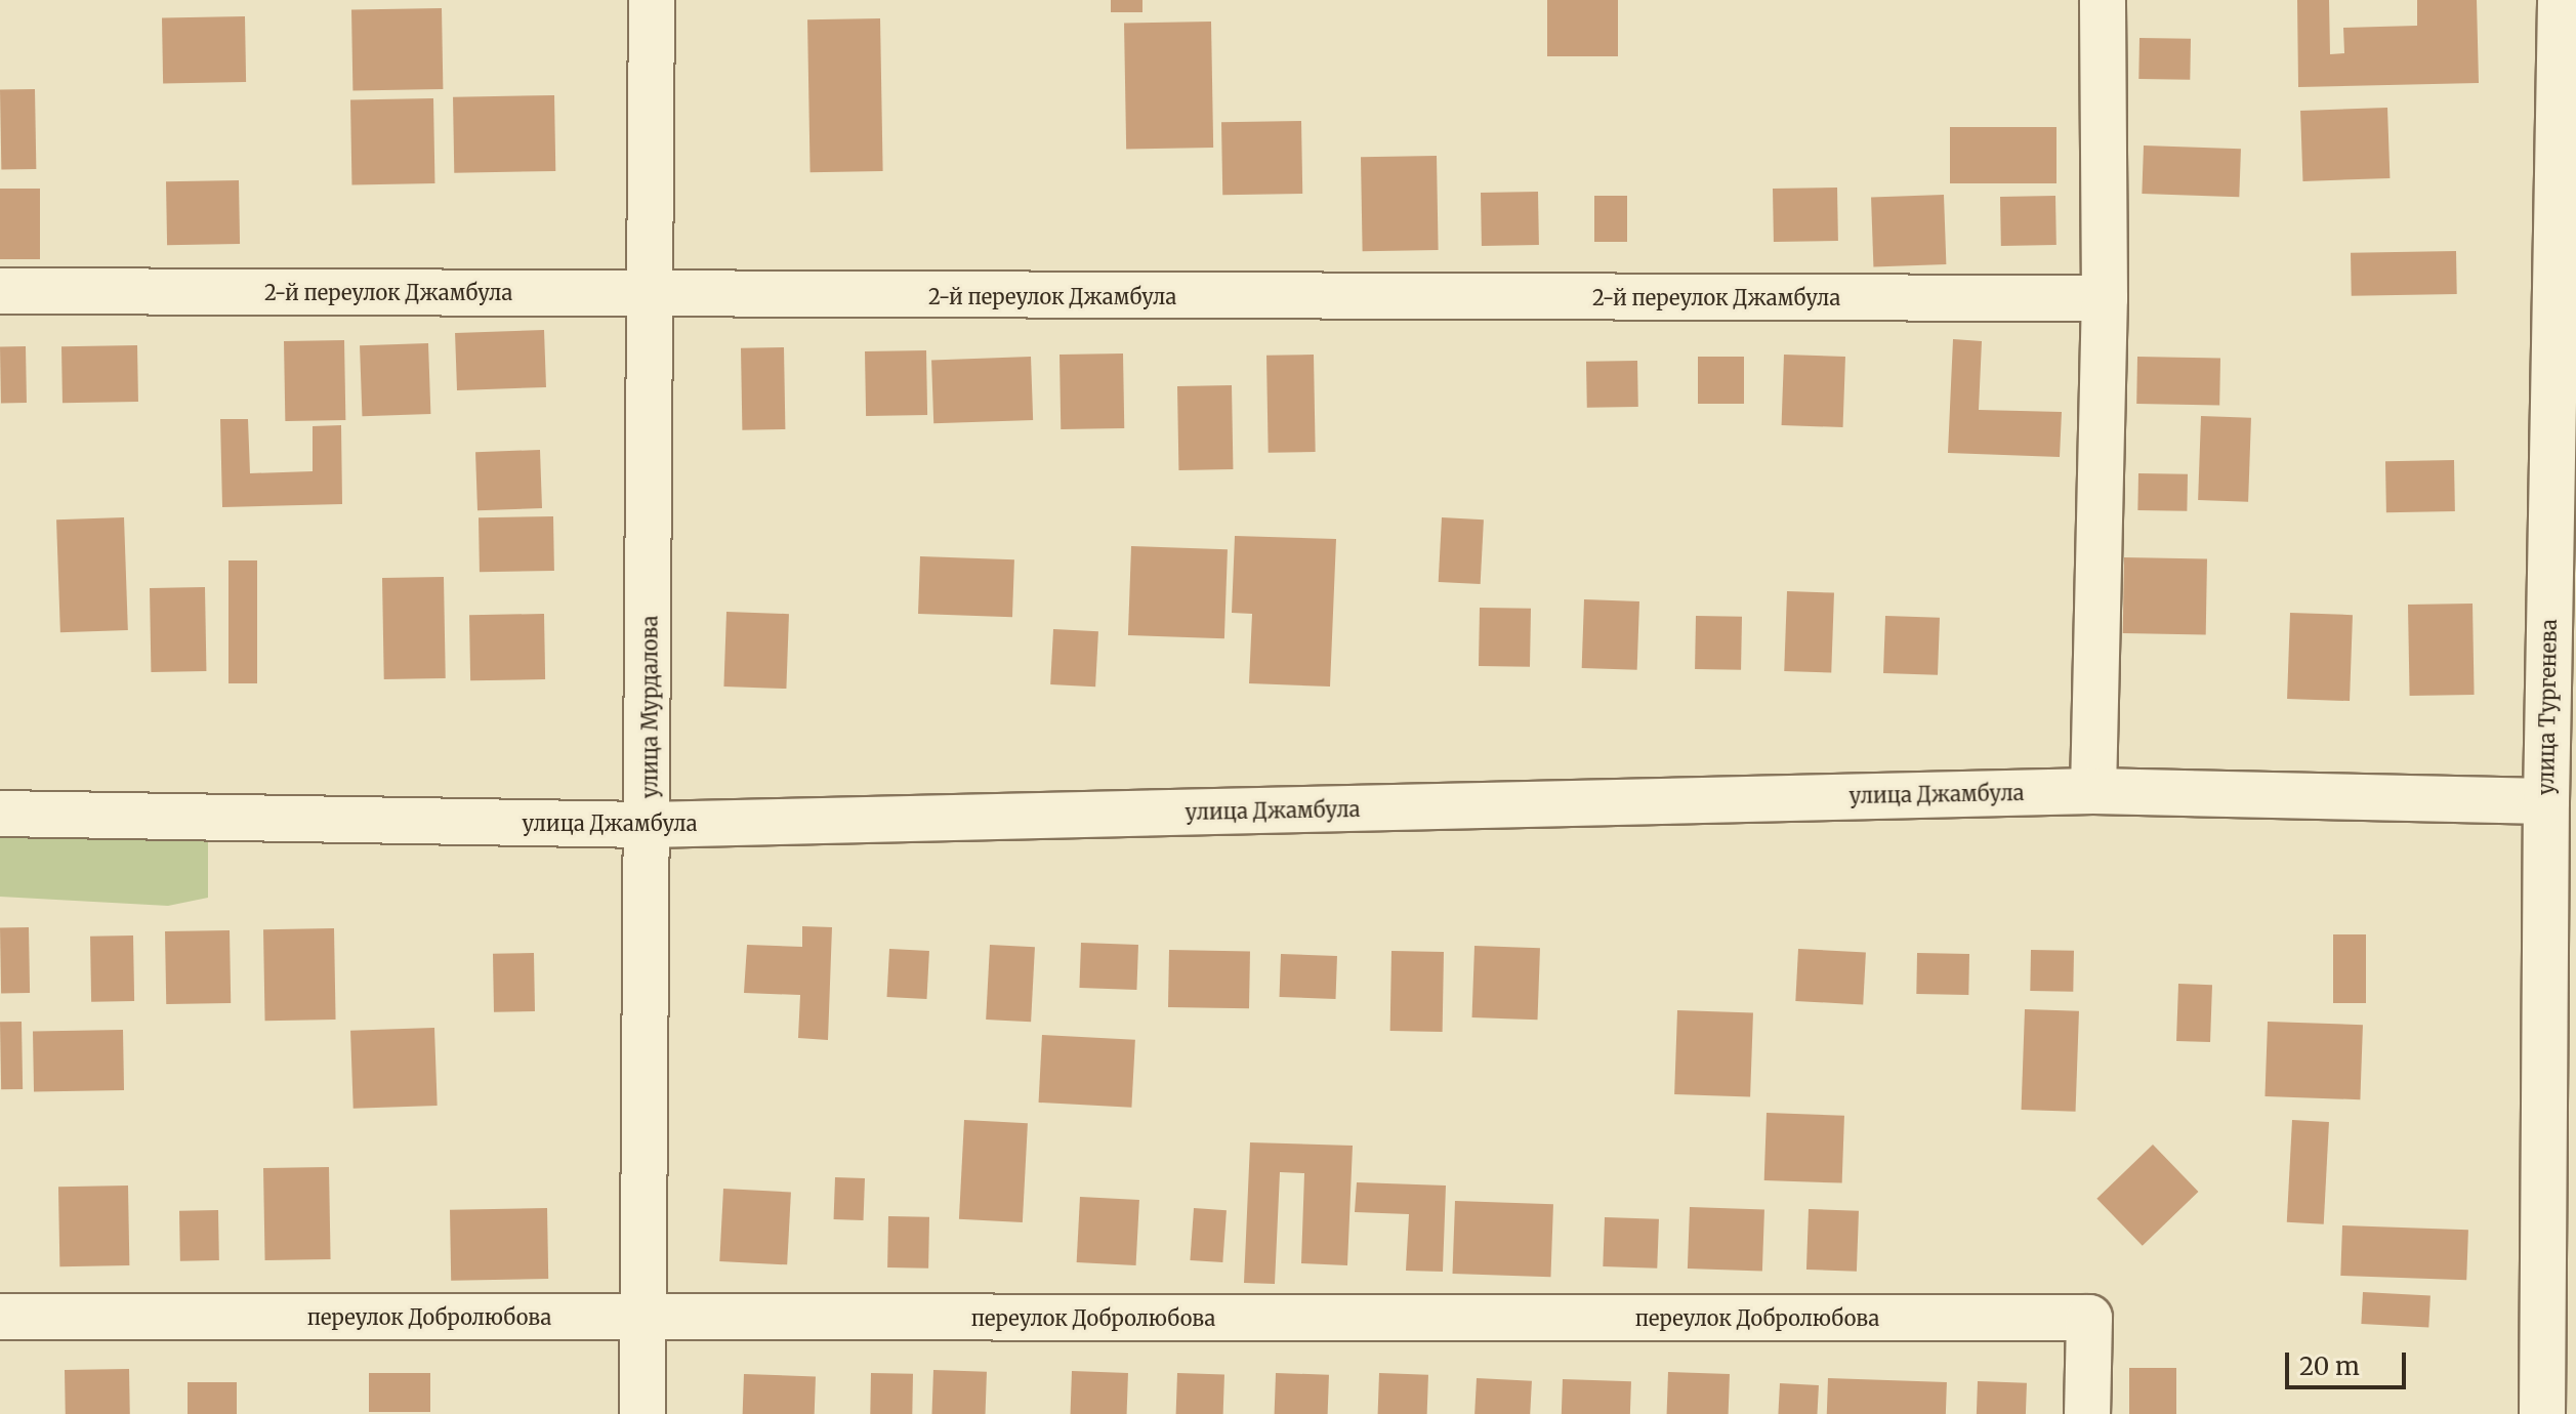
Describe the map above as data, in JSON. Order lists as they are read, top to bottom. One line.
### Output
{"streets":{"street":["2-й переулок Джамбула","улица Мурдалова","улица Тургенева","улица Джамбула","переулок Добролюбова"]},"crossings":[["2-й переулок Джамбула","улица Мурдалова"],["улица Мурдалова","улица Джамбула"],["улица Мурдалова","переулок Добролюбова"],["улица Тургенева","улица Джамбула"]],"scale_bar":"20 m"}
